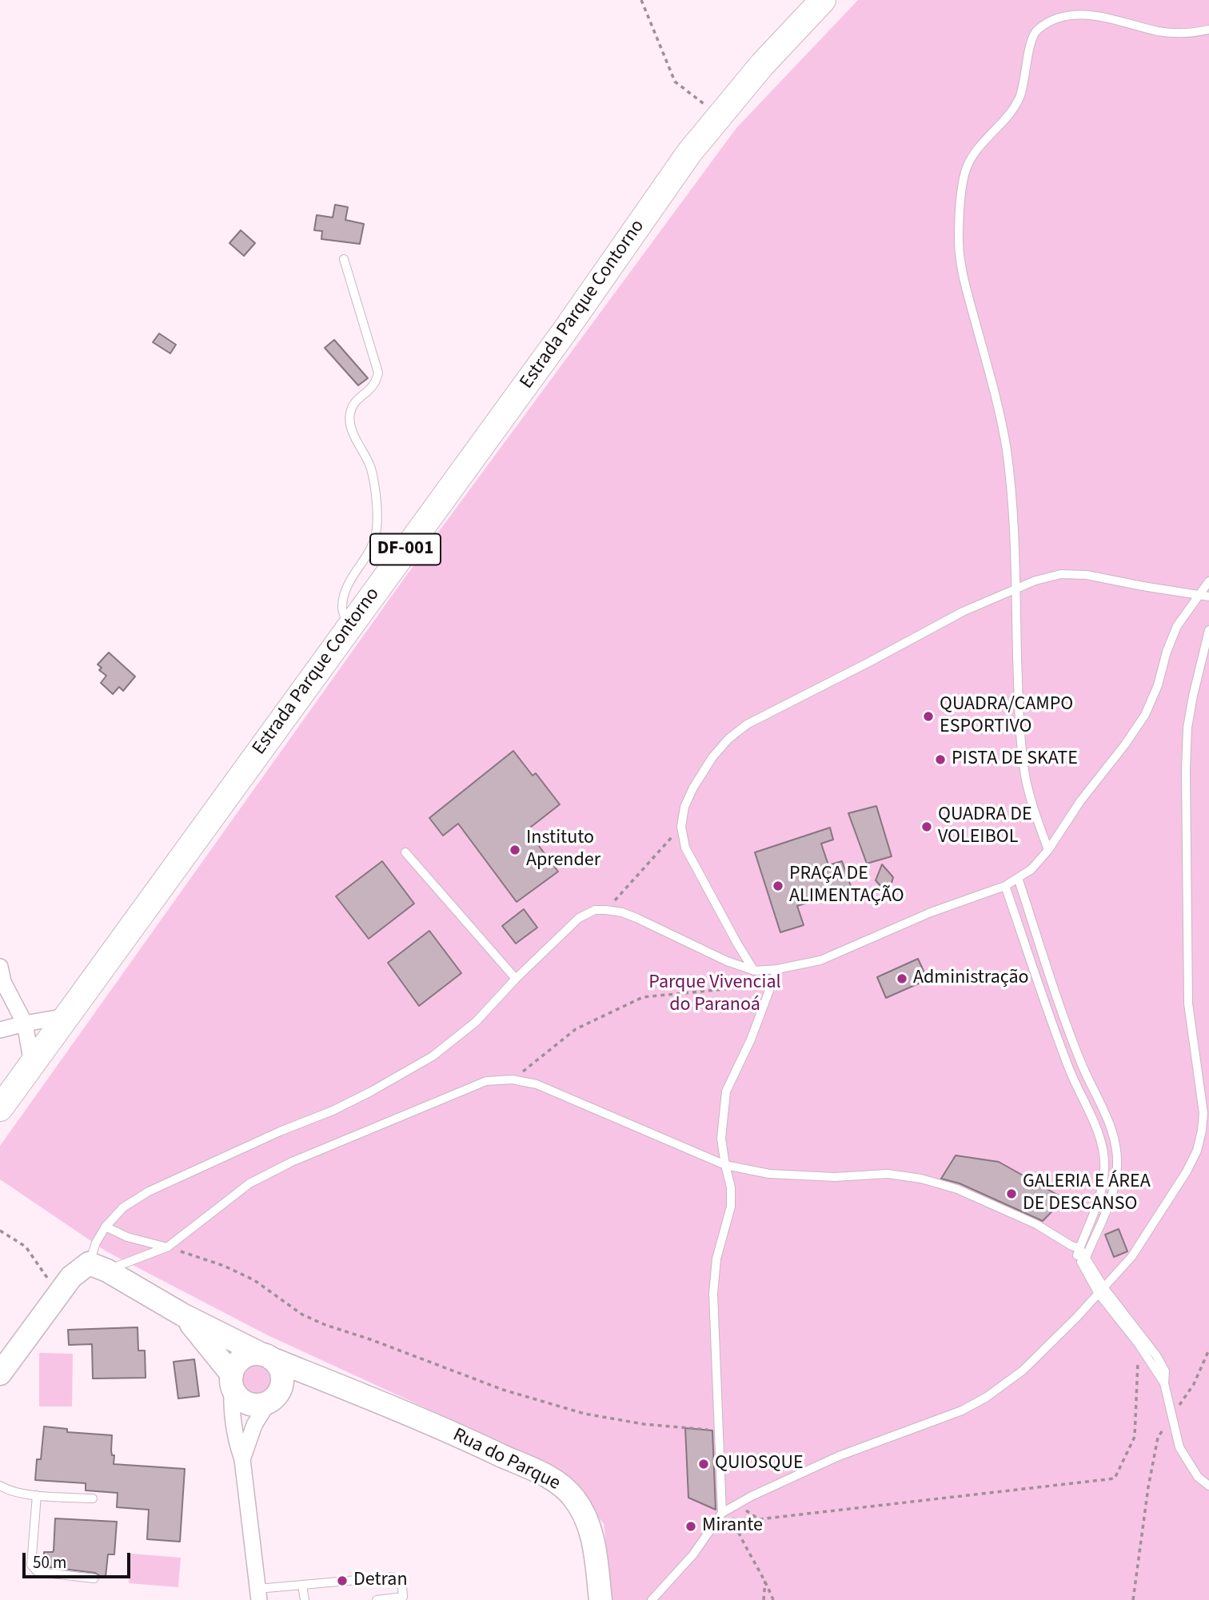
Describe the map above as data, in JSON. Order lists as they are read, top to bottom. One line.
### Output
{"streets":{"main road":["Estrada Parque Contorno","DF-001"],"street":["Rua do Parque"]},"parks":["Parque Vivencial do Paranoá"],"places":["QUADRA/CAMPO ESPORTIVO","PISTA DE SKATE","QUADRA DE VOLEIBOL","Instituto Aprender","PRAÇA DE ALIMENTAÇÃO","Administração","GALERIA E ÁREA DE DESCANSO","QUIOSQUE","Mirante","Detran"],"scale_bar":"50 m"}
